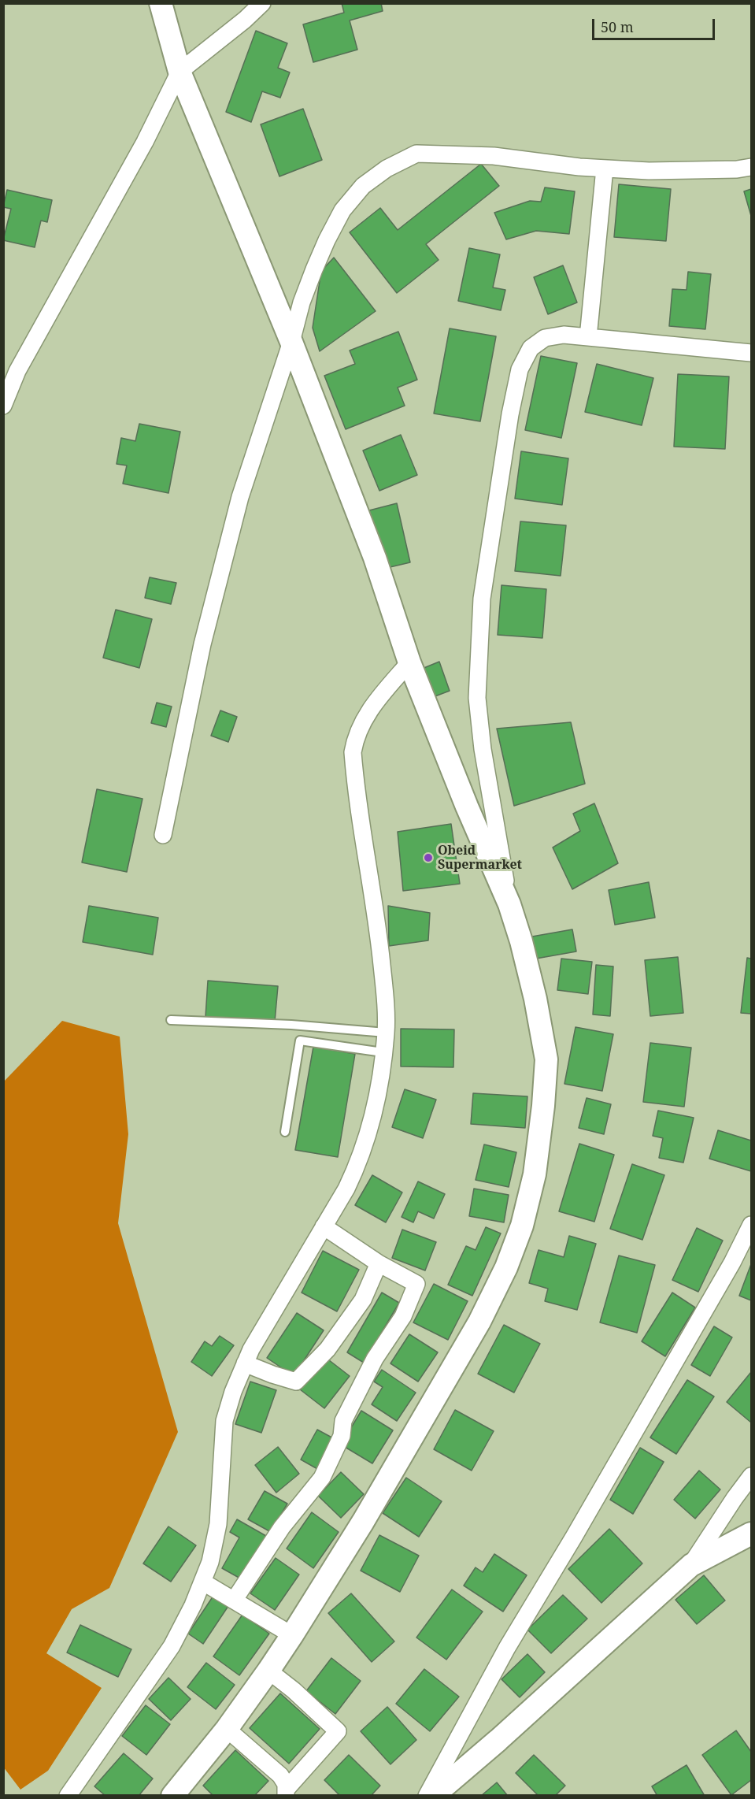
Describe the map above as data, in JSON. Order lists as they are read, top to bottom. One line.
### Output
{"places":["Obeid Supermarket"],"scale_bar":"50 m"}
